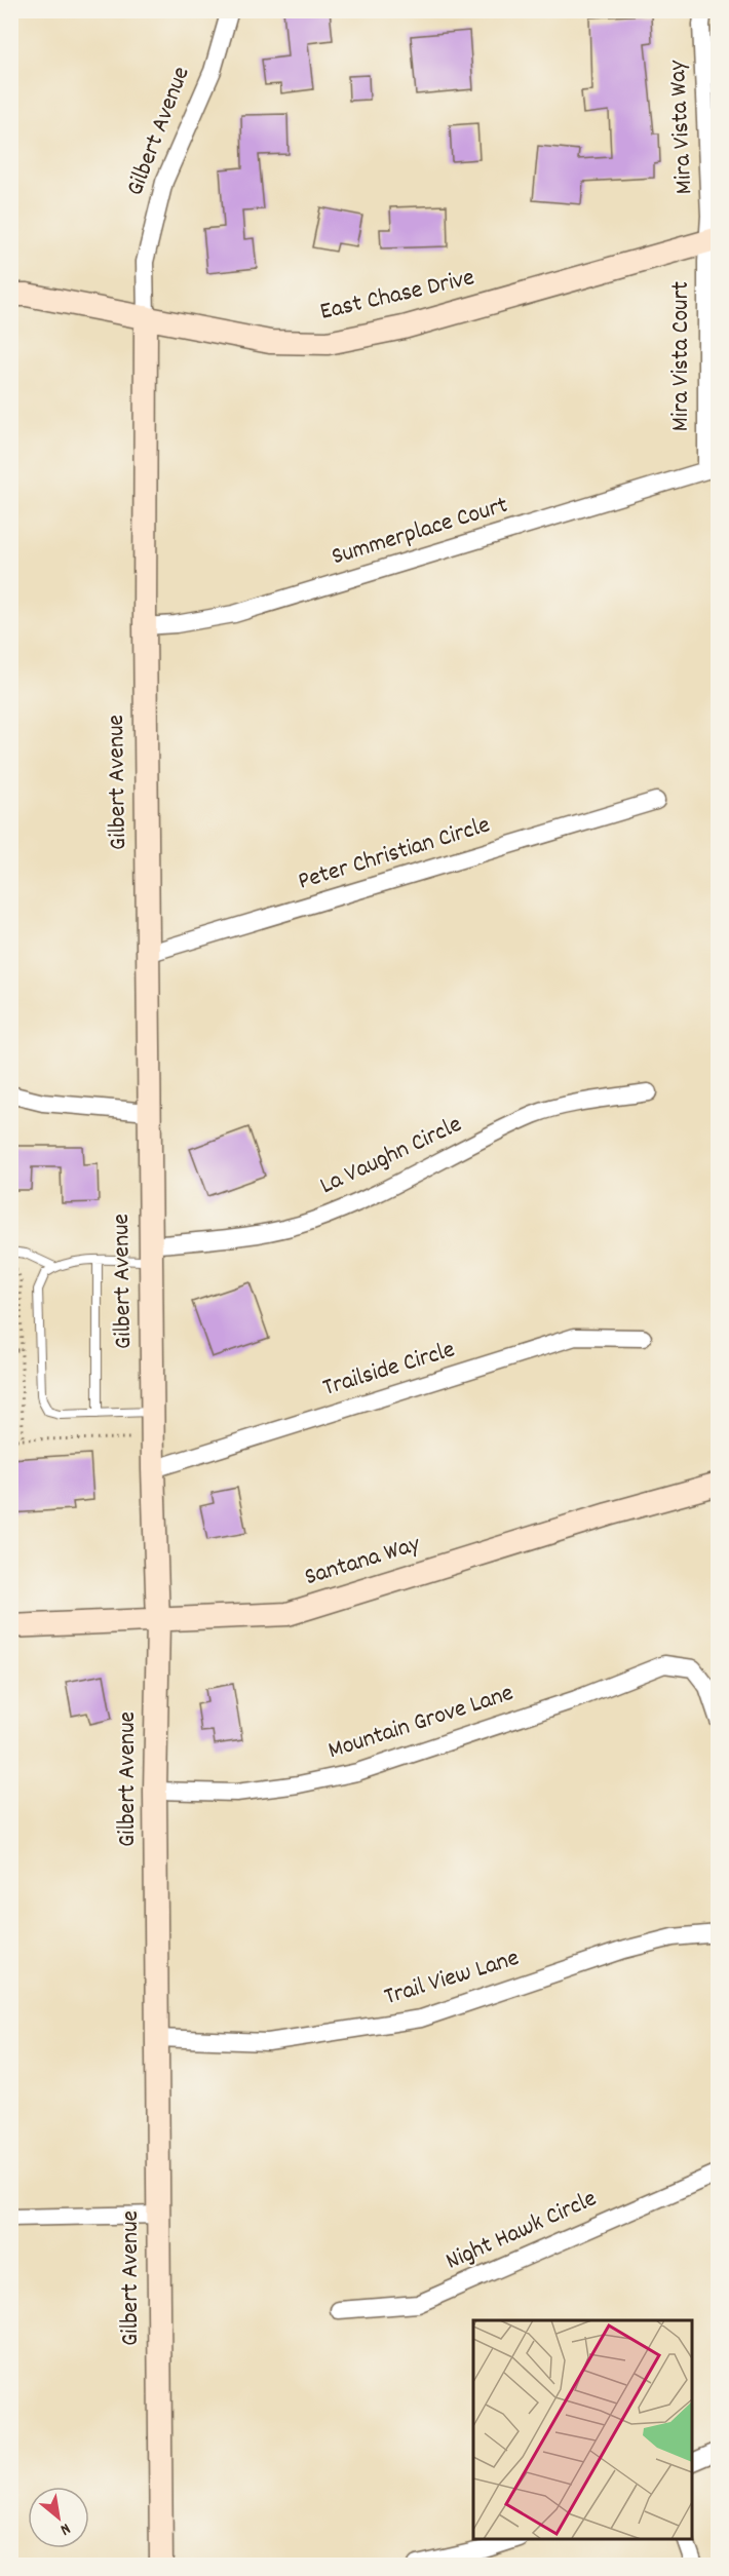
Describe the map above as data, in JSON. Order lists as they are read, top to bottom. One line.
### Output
{"streets":{"street":["Mira Vista Way","Gilbert Avenue","East Chase Drive","Mira Vista Court","Summerplace Court","Peter Christian Circle","La Vaughn Circle","Trailside Circle","Santana Way","Mountain Grove Lane","Trail View Lane","Night Hawk Circle"]},"crossings":[["Mira Vista Way","East Chase Drive"],["Mira Vista Way","Mira Vista Court"],["Gilbert Avenue","East Chase Drive"],["Gilbert Avenue","Summerplace Court"],["Gilbert Avenue","Peter Christian Circle"],["Gilbert Avenue","La Vaughn Circle"],["Gilbert Avenue","Trailside Circle"],["Gilbert Avenue","Santana Way"],["Gilbert Avenue","Mountain Grove Lane"],["Gilbert Avenue","Trail View Lane"],["East Chase Drive","Mira Vista Court"],["Mira Vista Court","Summerplace Court"]],"north":"bottom right"}
